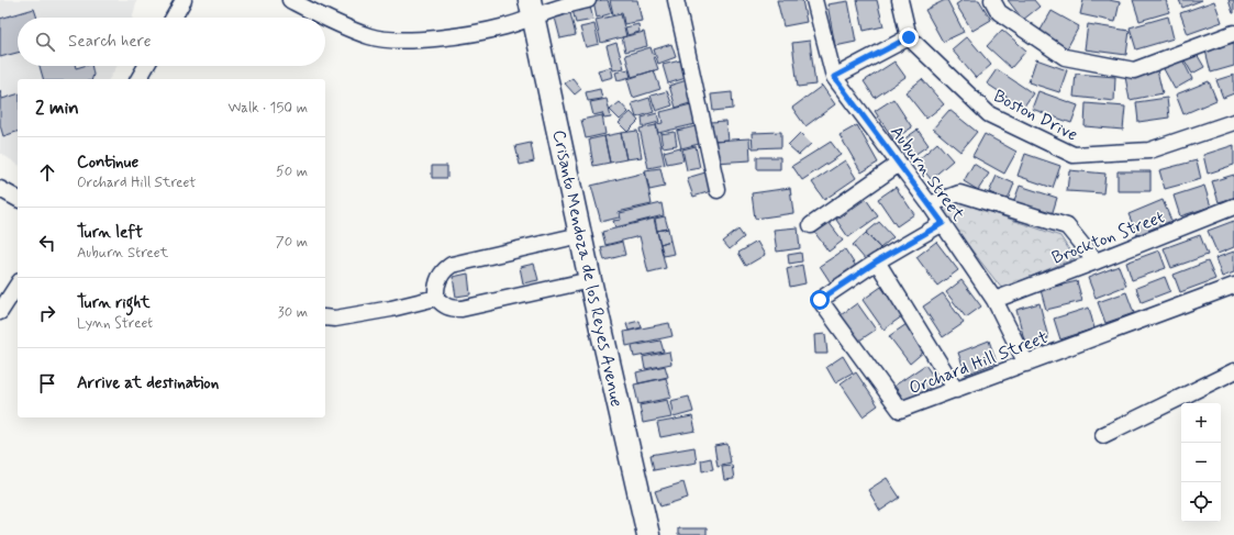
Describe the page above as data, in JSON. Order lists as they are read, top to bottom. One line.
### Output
{"streets":{"main road":["Crisanto Mendoza de los Reyes Avenue"],"street":["Boston Drive","Auburn Street","Brockton Street","Orchard Hill Street"]},"crossings":[["Auburn Street","Brockton Street"],["Auburn Street","Orchard Hill Street"]],"page":{"search":"Search here","heading":["2 min","Walk · 150 m"],"list":[["Continue","Orchard Hill Street","50 m"],["Turn left","Auburn Street","70 m"],["Turn right","Lynn Street","30 m"],"Arrive at destination"],"map_buttons":["+","−"]}}
